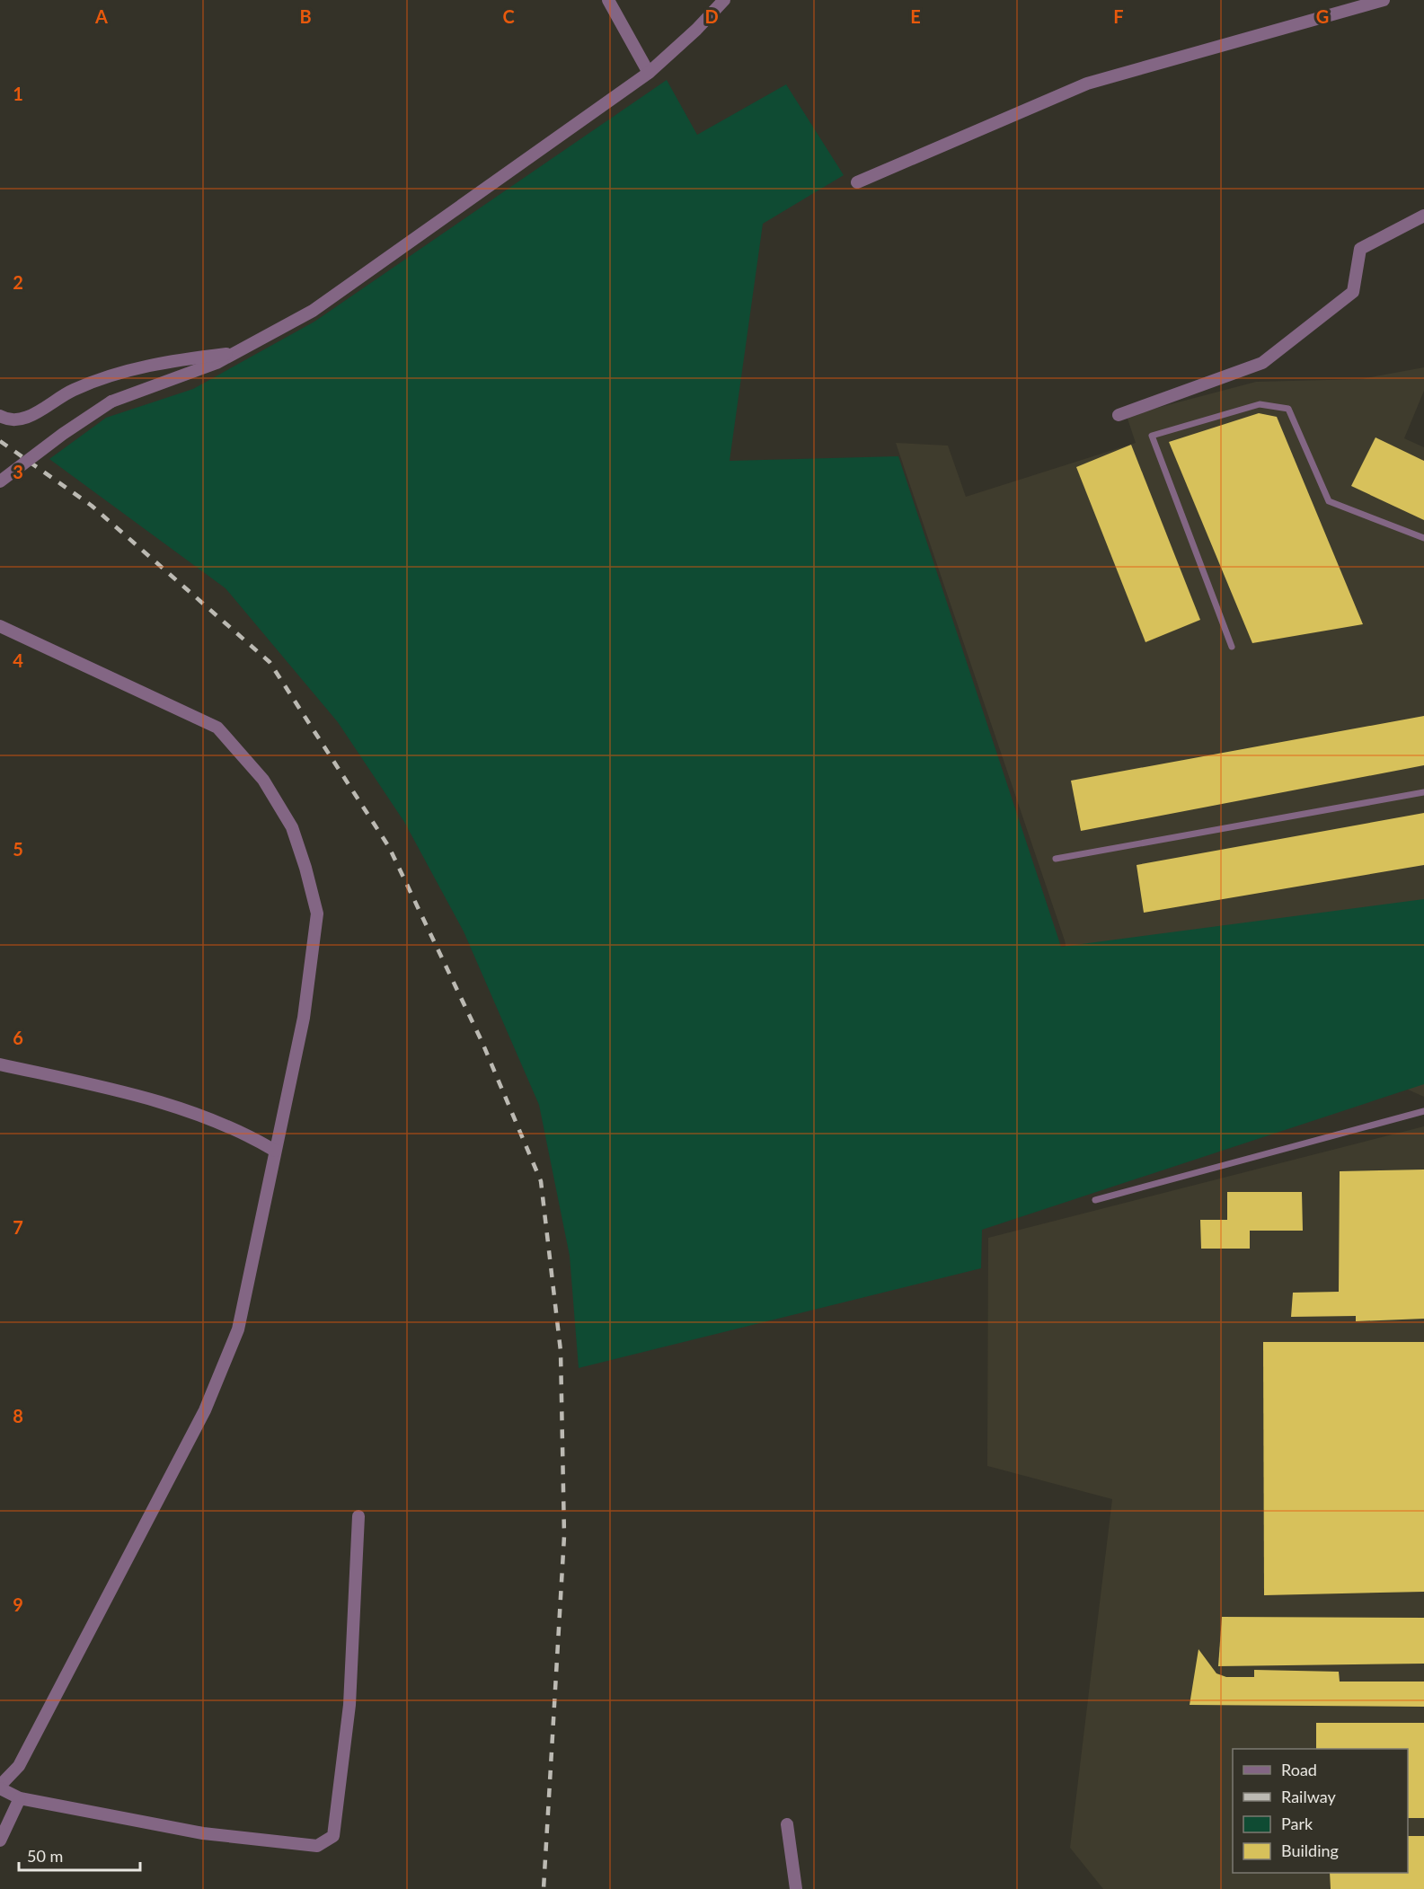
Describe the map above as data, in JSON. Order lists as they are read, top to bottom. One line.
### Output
{"legend":["Road","Railway","Park","Building"],"scale_bar":"50 m","grid":{"columns":["A","B","C","D","E","F","G"],"rows":["1","2","3","4","5","6","7","8","9"]}}
